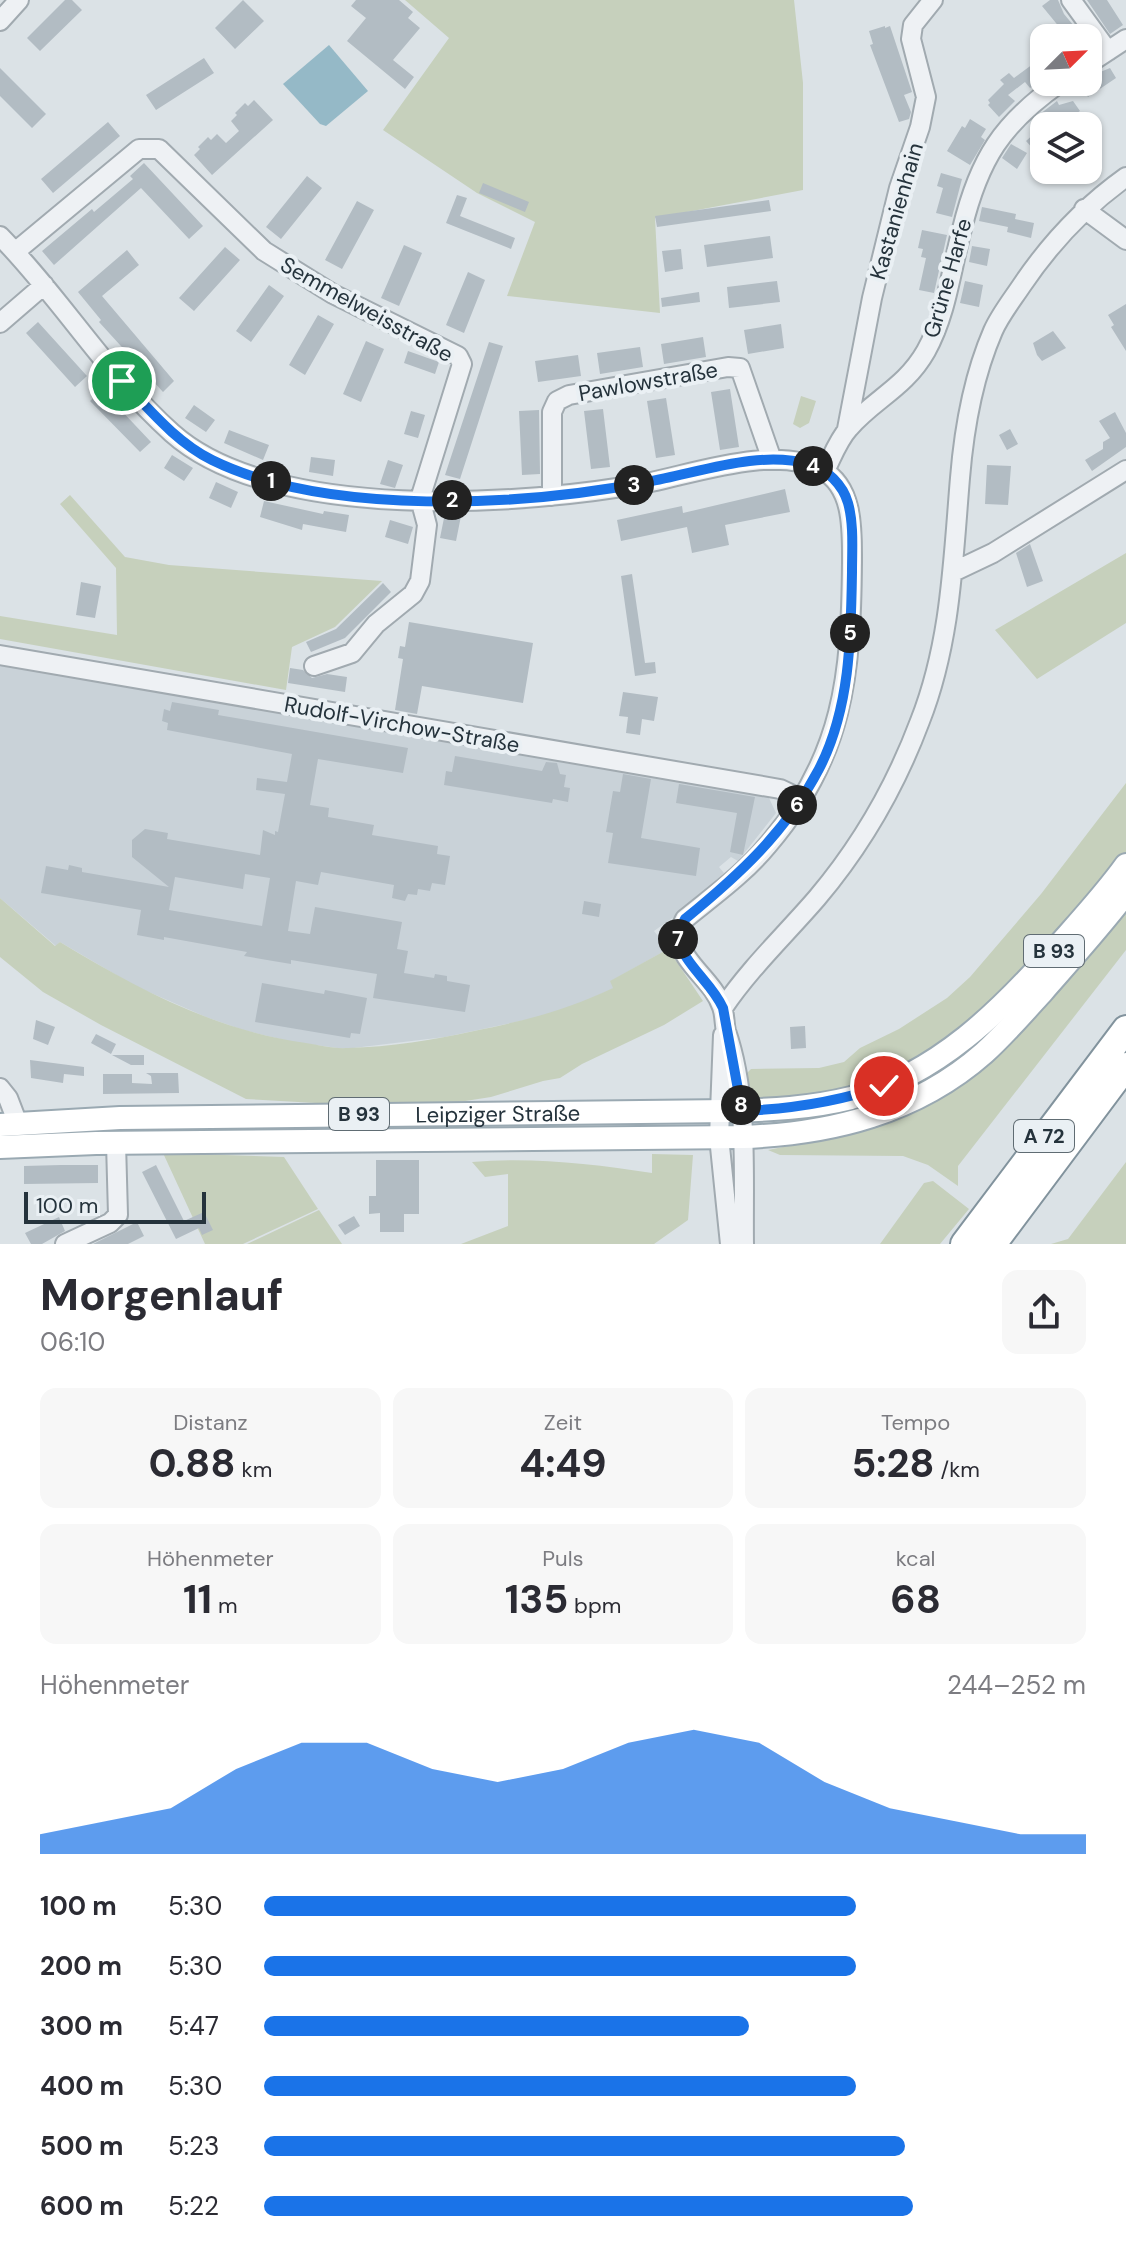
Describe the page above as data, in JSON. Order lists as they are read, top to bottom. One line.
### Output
{"streets":{"highway":["A 72"],"main road":["B 93","Leipziger Straße"],"street":["Kastanienhain","Grüne Harfe","Semmelweisstraße","Pawlowstraße","Rudolf-Virchow-Straße"]},"crossings":[["Kastanienhain","Grüne Harfe"]],"scale_bar":"100 m","north":"top right","page":{"pins":["4","1","3","2","5","6","7","8"],"scale":"100 m","heading":["Morgenlauf","06:10"],"stats":[["Distanz","0.88 km"],["Zeit","4:49"],["Tempo","5:28 /km"],["Höhenmeter","11 m"],["Puls","135 bpm"],["kcal","68"]],"chart":["Höhenmeter","244–252 m"],"list":[{"name":"100 m","note":"5:30"},{"name":"200 m","note":"5:30"},{"name":"300 m","note":"5:47"},{"name":"400 m","note":"5:30"},{"name":"500 m","note":"5:23"},{"name":"600 m","note":"5:22"}]}}
